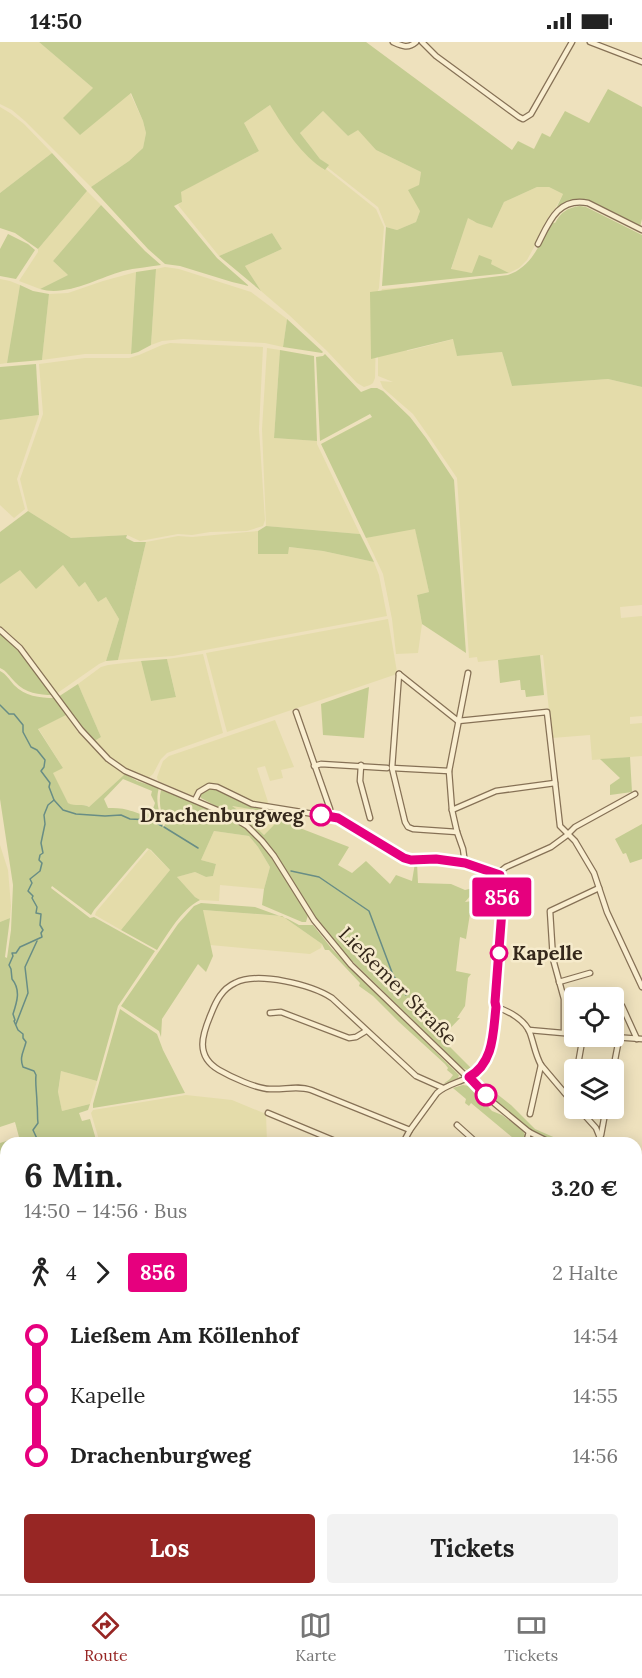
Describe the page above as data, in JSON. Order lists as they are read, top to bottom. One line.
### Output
{"streets":{"street":["Ließemer Straße"]},"places":["Drachenburgweg","Kapelle"],"lines":["bus line 856"],"page":{"status":"14:50","on_map":"856","heading":["6 Min.","14:50 – 14:56 · Bus","3.20 €"],"legs":["4","856","2 Halte"],"list":[{"name":"Ließem Am Köllenhof","value":"14:54"},{"name":"Kapelle","value":"14:55"},{"name":"Drachenburgweg","value":"14:56"}],"buttons":["Los","Tickets"],"tabs":["Route","Karte","Tickets"]}}
